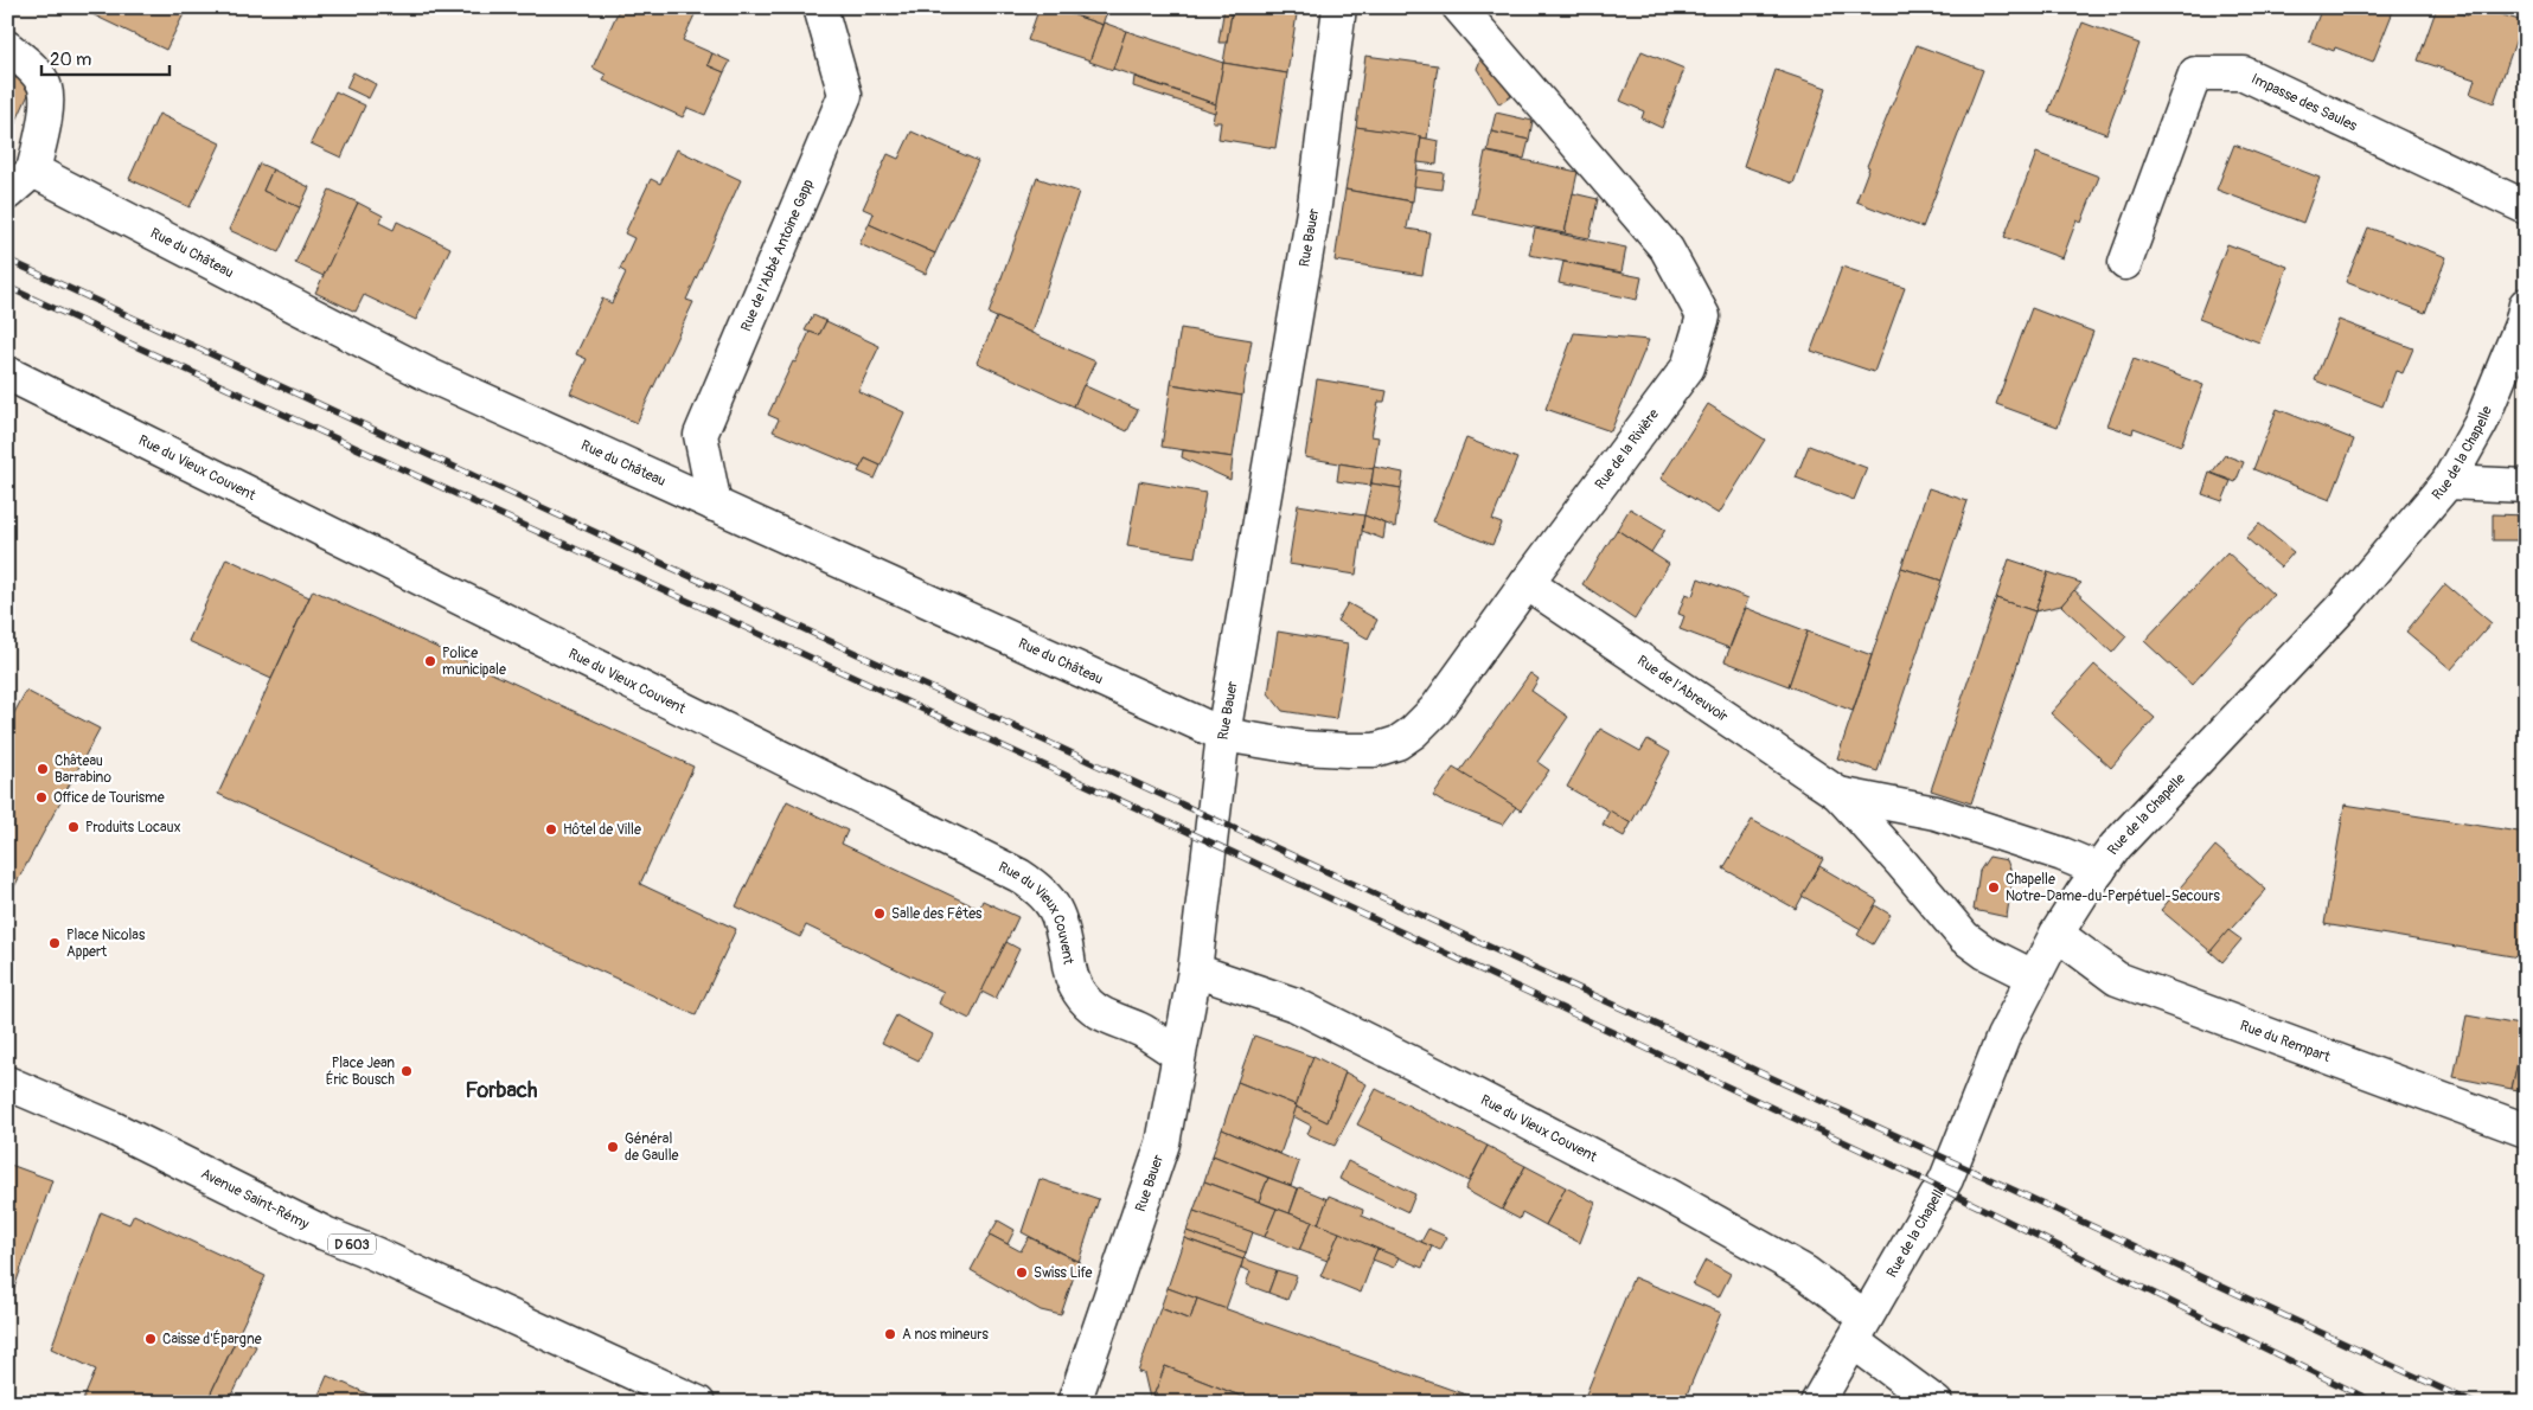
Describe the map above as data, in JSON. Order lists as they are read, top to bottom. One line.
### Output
{"streets":{"street":["Impasse des Saules","Rue Bauer","Rue du Château","Rue de l'Abbé Antoine Gapp","Rue de la Rivière","Rue de la Chapelle","Rue du Vieux Couvent","Rue de l'Abreuvoir","Rue du Rempart","Avenue Saint-Rémy","D 603"]},"crossings":[["Rue Bauer","Rue du Château"],["Rue Bauer","Rue de la Rivière"],["Rue Bauer","Rue du Vieux Couvent"],["Rue du Château","Rue de l'Abbé Antoine Gapp"],["Rue du Château","Rue de la Rivière"],["Rue de la Rivière","Rue de l'Abreuvoir"],["Rue de la Chapelle","Rue du Vieux Couvent"],["Rue de la Chapelle","Rue de l'Abreuvoir"],["Rue de la Chapelle","Rue du Rempart"]],"districts":["Forbach"],"places":["Police municipale","Château Barrabino","Office de Tourisme","Produits Locaux","Hôtel de Ville","Chapelle Notre-Dame-du-Perpétuel-Secours","Salle des Fêtes","Place Nicolas Appert","Place Jean Éric Bousch","Général de Gaulle","Swiss Life","A nos mineurs","Caisse d'Épargne"],"scale_bar":"20 m"}
